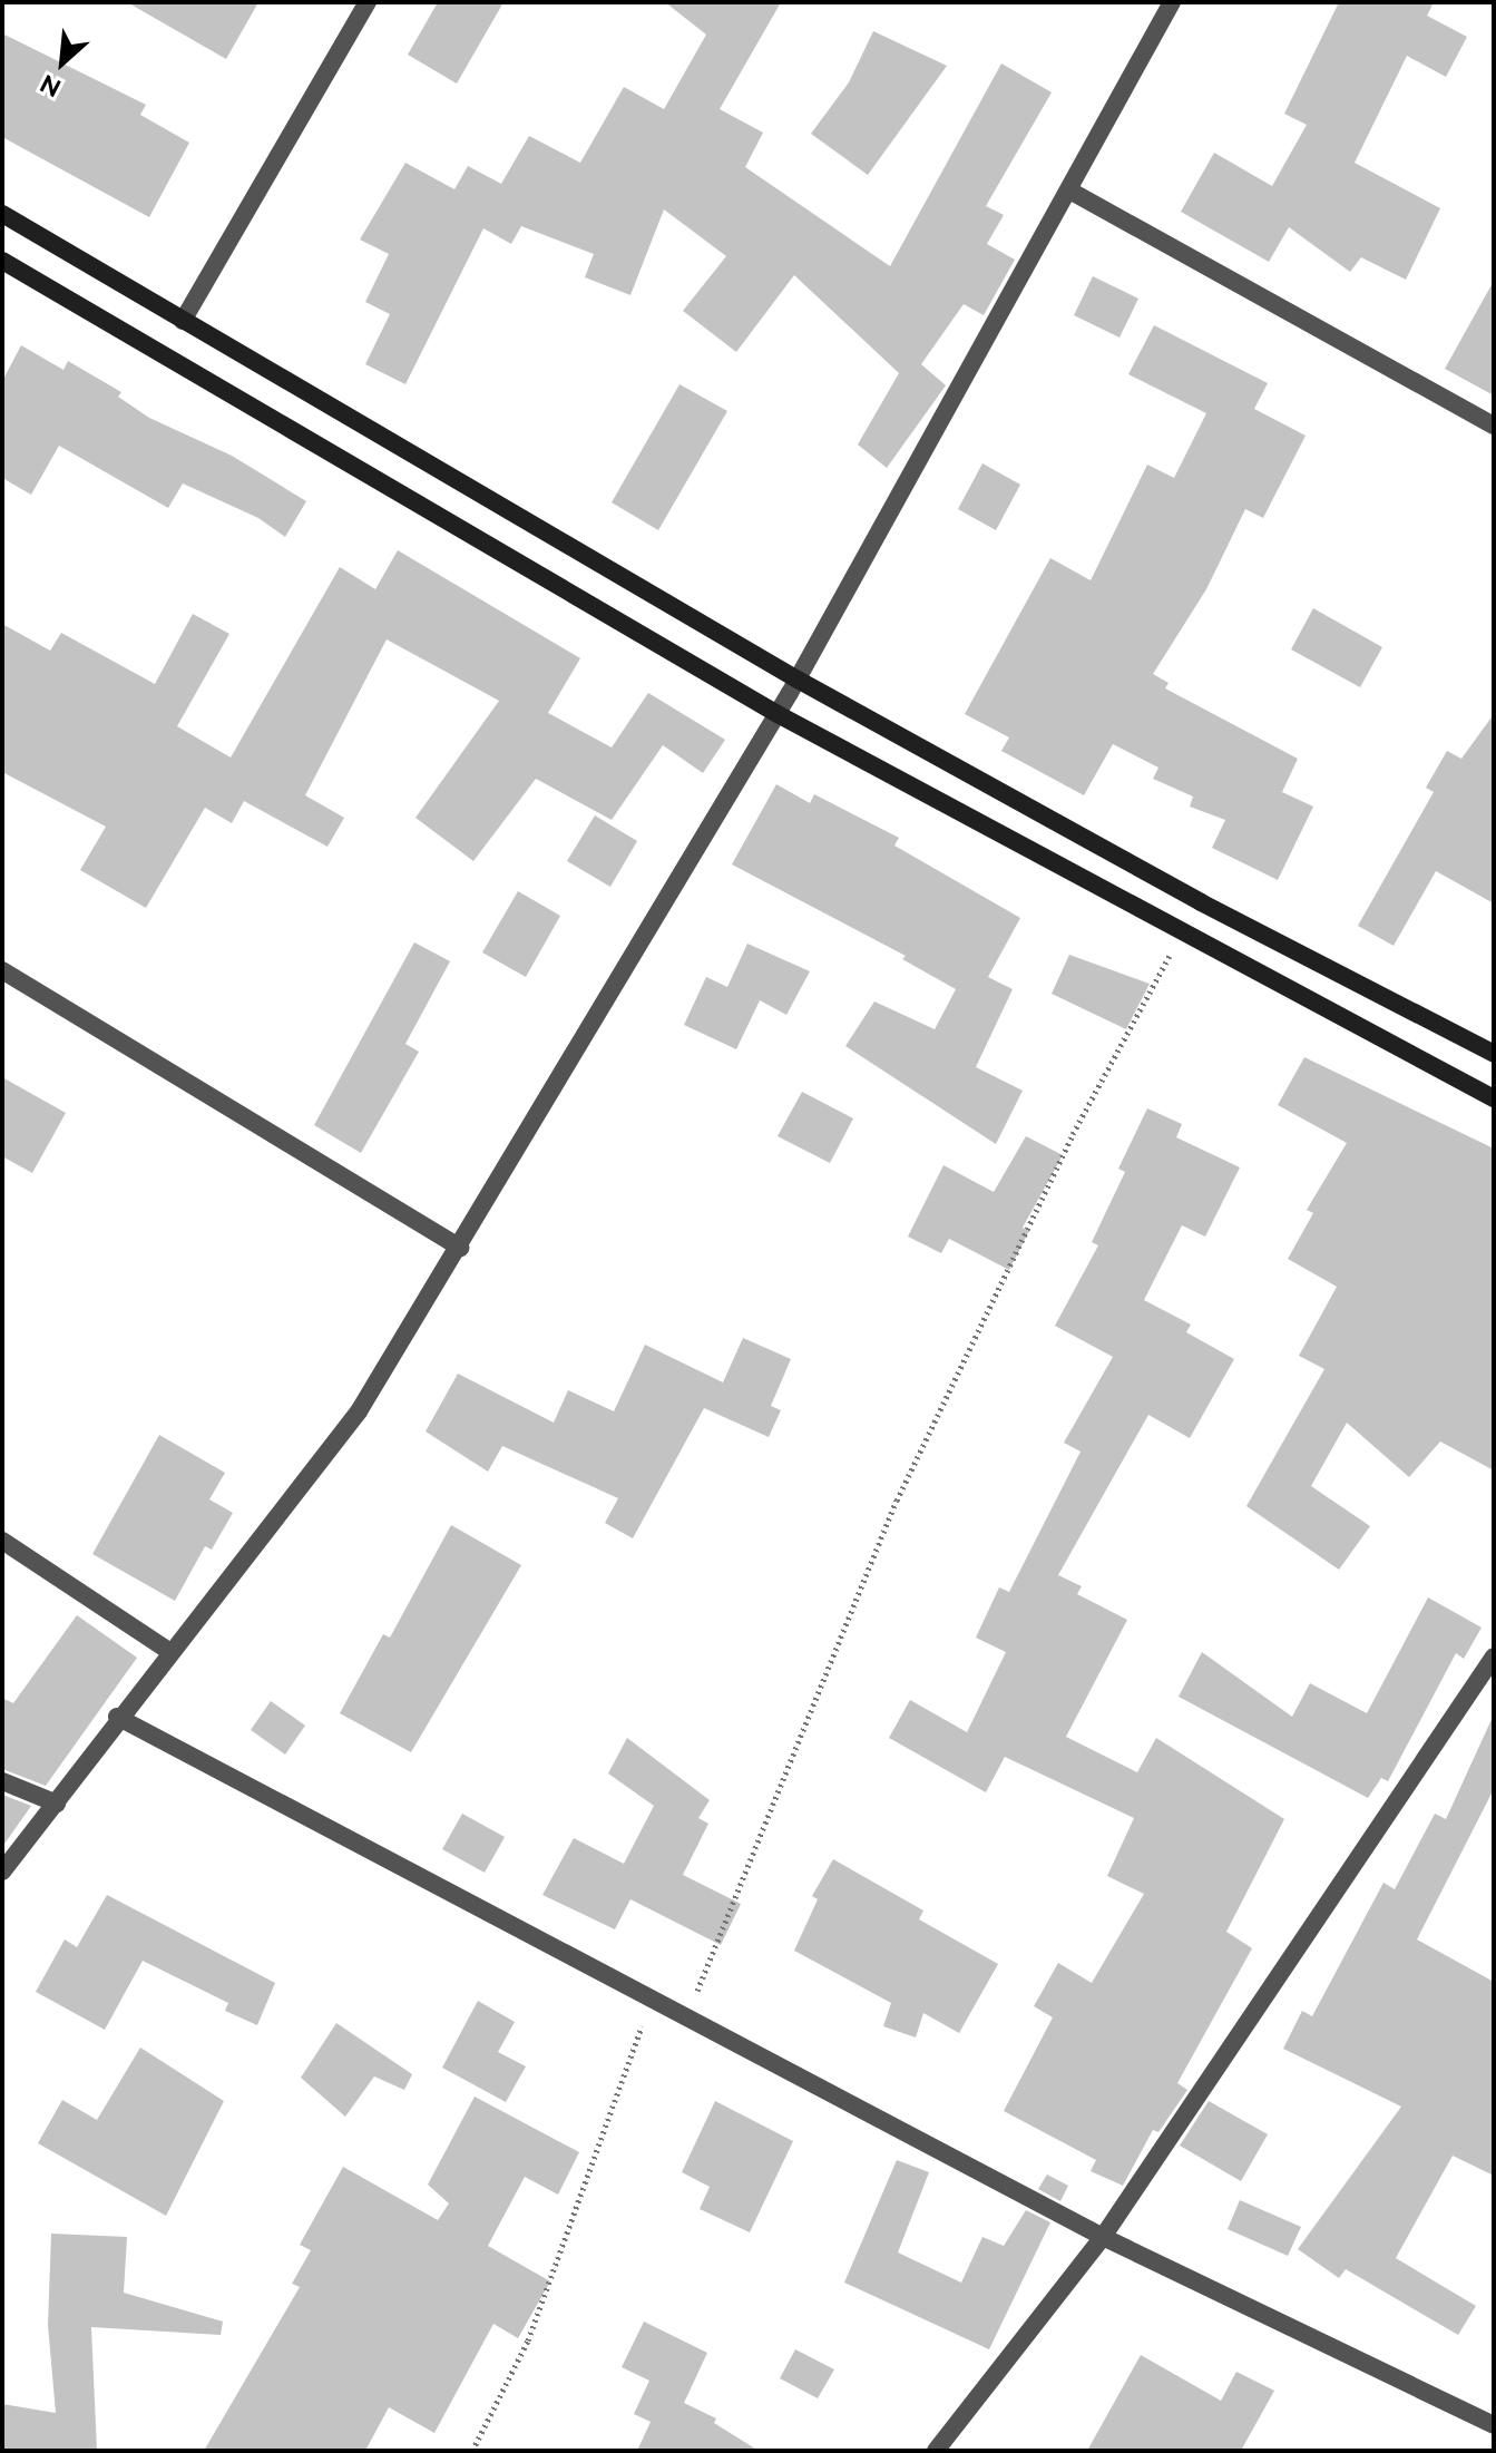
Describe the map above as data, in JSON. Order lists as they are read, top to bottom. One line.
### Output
{"north":"bottom left"}
